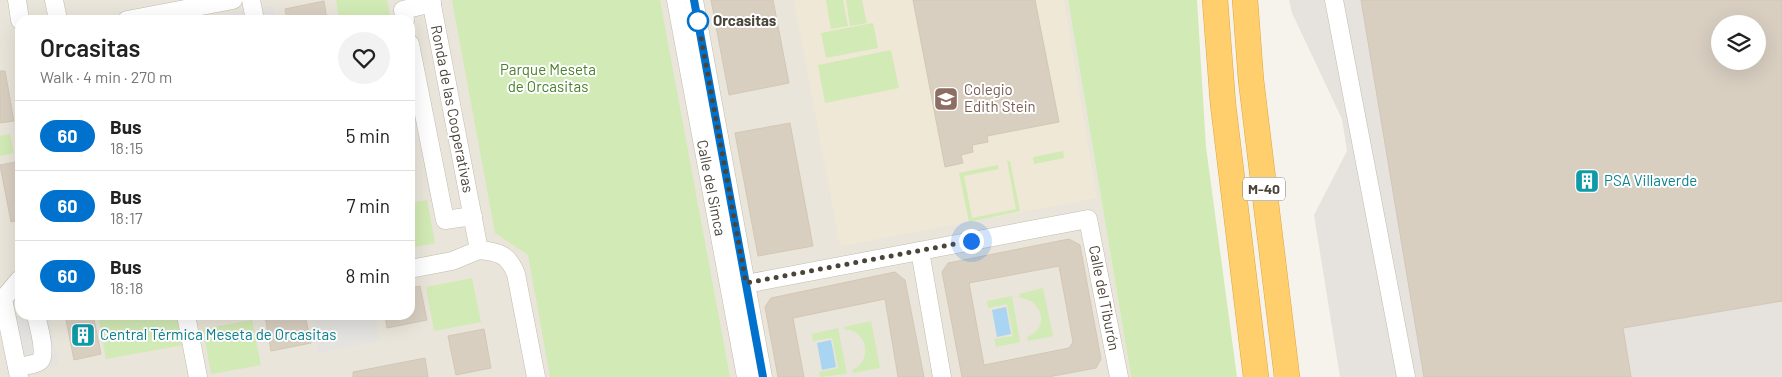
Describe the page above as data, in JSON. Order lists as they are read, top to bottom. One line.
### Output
{"streets":{"highway":["M-40"],"street":["Ronda de las Cooperativas","Calle del Simca","Calle del Tiburón"]},"parks":["Parque Meseta de Orcasitas"],"places":{"other":["Orcasitas"],"school or university":["Colegio Edith Stein"],"building":["PSA Villaverde","Central Térmica Meseta de Orcasitas"]},"lines":["bus line 60"],"page":{"heading":["Orcasitas","Walk · 4 min · 270 m"],"list":[{"mark":"60","name":"Bus","note":"18:15","value":"5 min"},{"mark":"60","name":"Bus","note":"18:17","value":"7 min"},{"mark":"60","name":"Bus","note":"18:18","value":"8 min"}]}}
